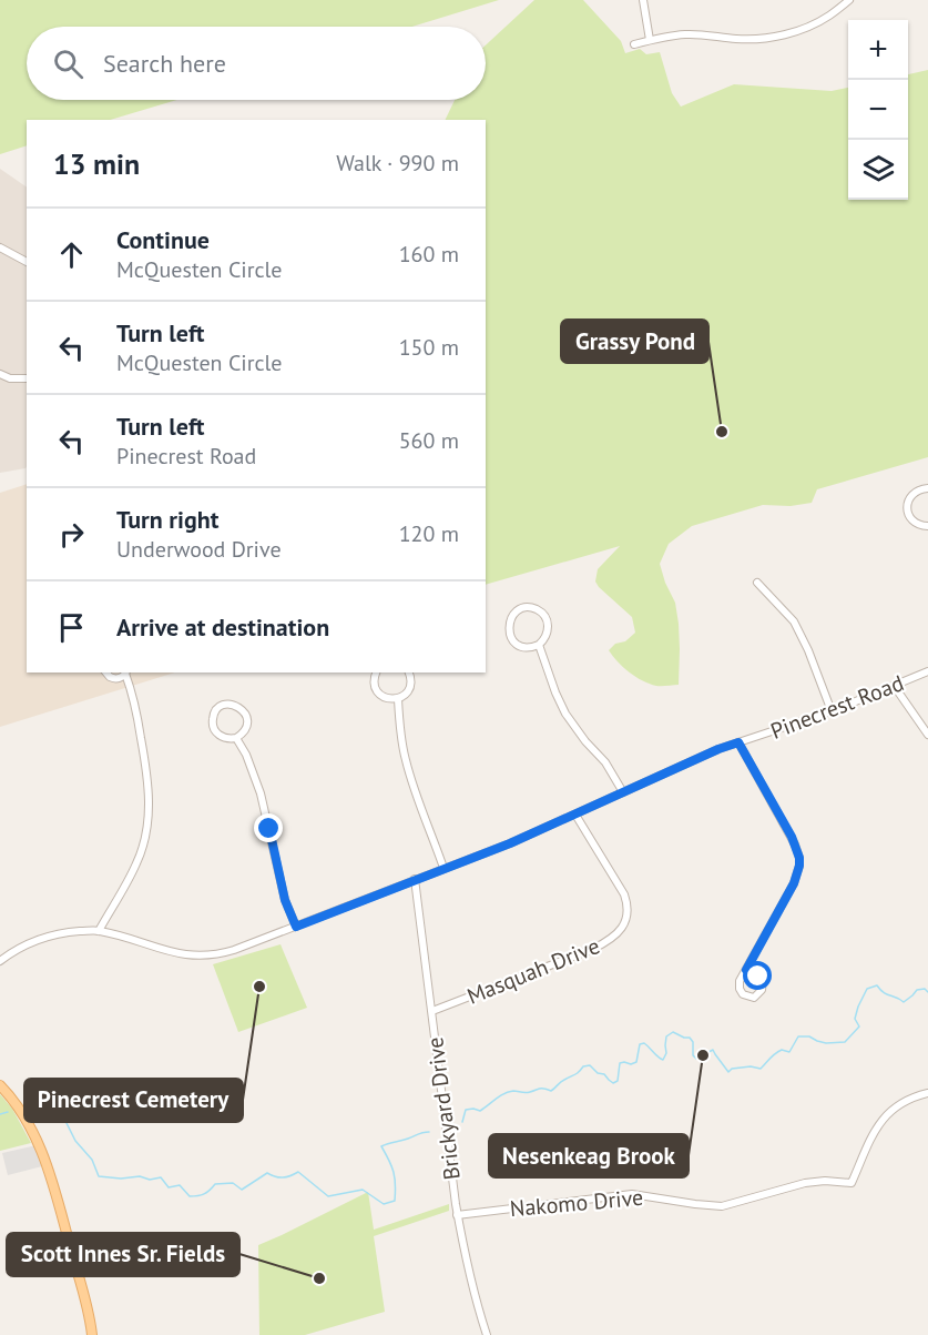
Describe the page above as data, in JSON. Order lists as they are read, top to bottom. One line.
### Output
{"streets":{"street":["Pinecrest Road","Masquah Drive","Brickyard Drive","Nakomo Drive"]},"crossings":[["Pinecrest Road","Masquah Drive"],["Pinecrest Road","Brickyard Drive"],["Masquah Drive","Brickyard Drive"],["Brickyard Drive","Nakomo Drive"]],"places":["Grassy Pond","Pinecrest Cemetery","Nesenkeag Brook","Scott Innes Sr. Fields"],"page":{"map_buttons":["+","−"],"search":"Search here","heading":["13 min","Walk · 990 m"],"list":[["Continue","McQuesten Circle","160 m"],["Turn left","McQuesten Circle","150 m"],["Turn left","Pinecrest Road","560 m"],["Turn right","Underwood Drive","120 m"],"Arrive at destination"]}}
